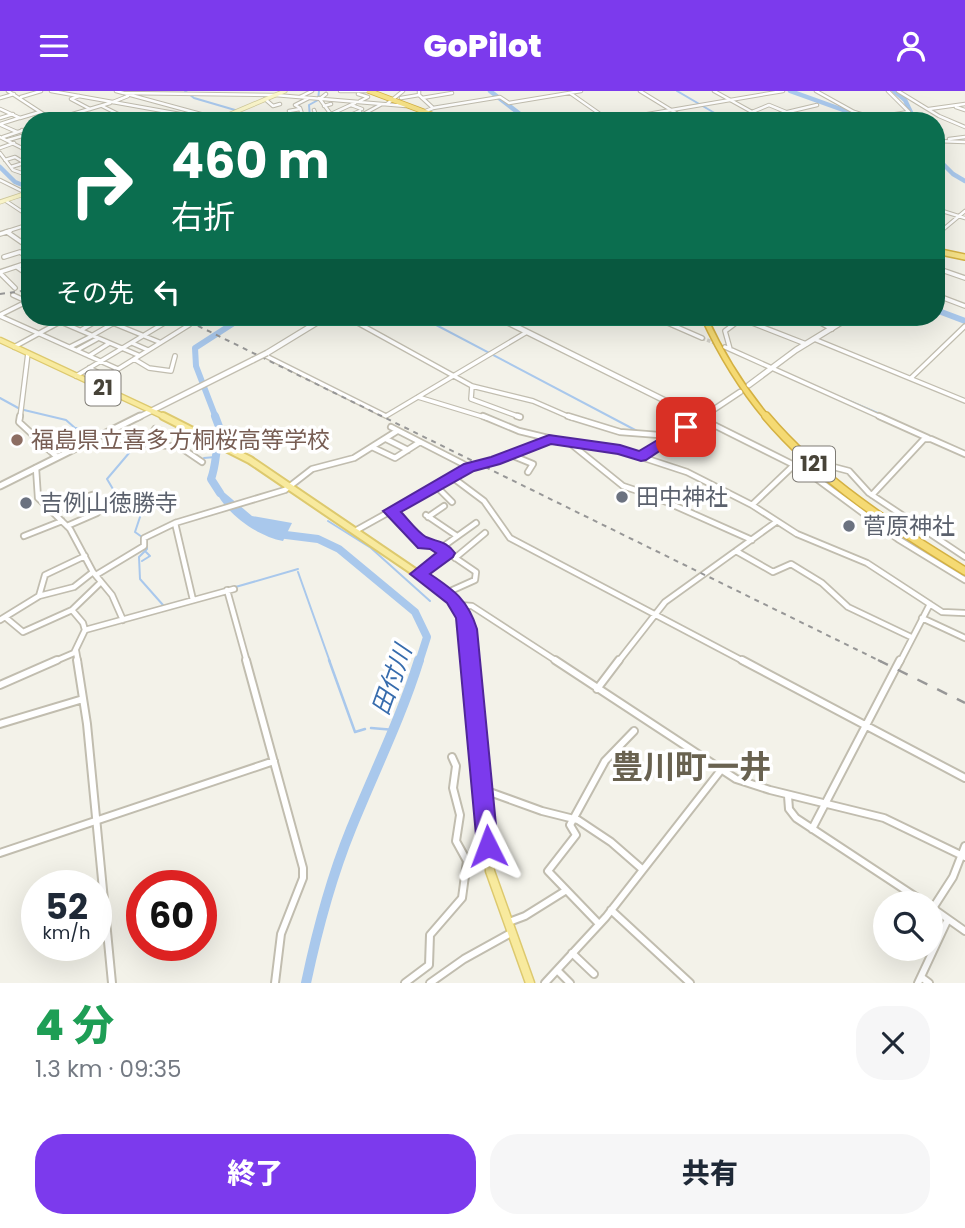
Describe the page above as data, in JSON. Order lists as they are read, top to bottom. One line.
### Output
{"streets":{"highway":["121"],"main road":["21"]},"districts":["豊川町一井"],"water":["田付川"],"places":["福島県立喜多方桐桜高等学校","田中神社","吉例山徳勝寺","菅原神社"],"page":{"header":"GoPilot","turn":["460 m","右折"],"then":"その先","speed":"52 km/h","limit":"60","heading":["4 分","1.3 km · 09:35"],"buttons":["終了","共有"]}}
